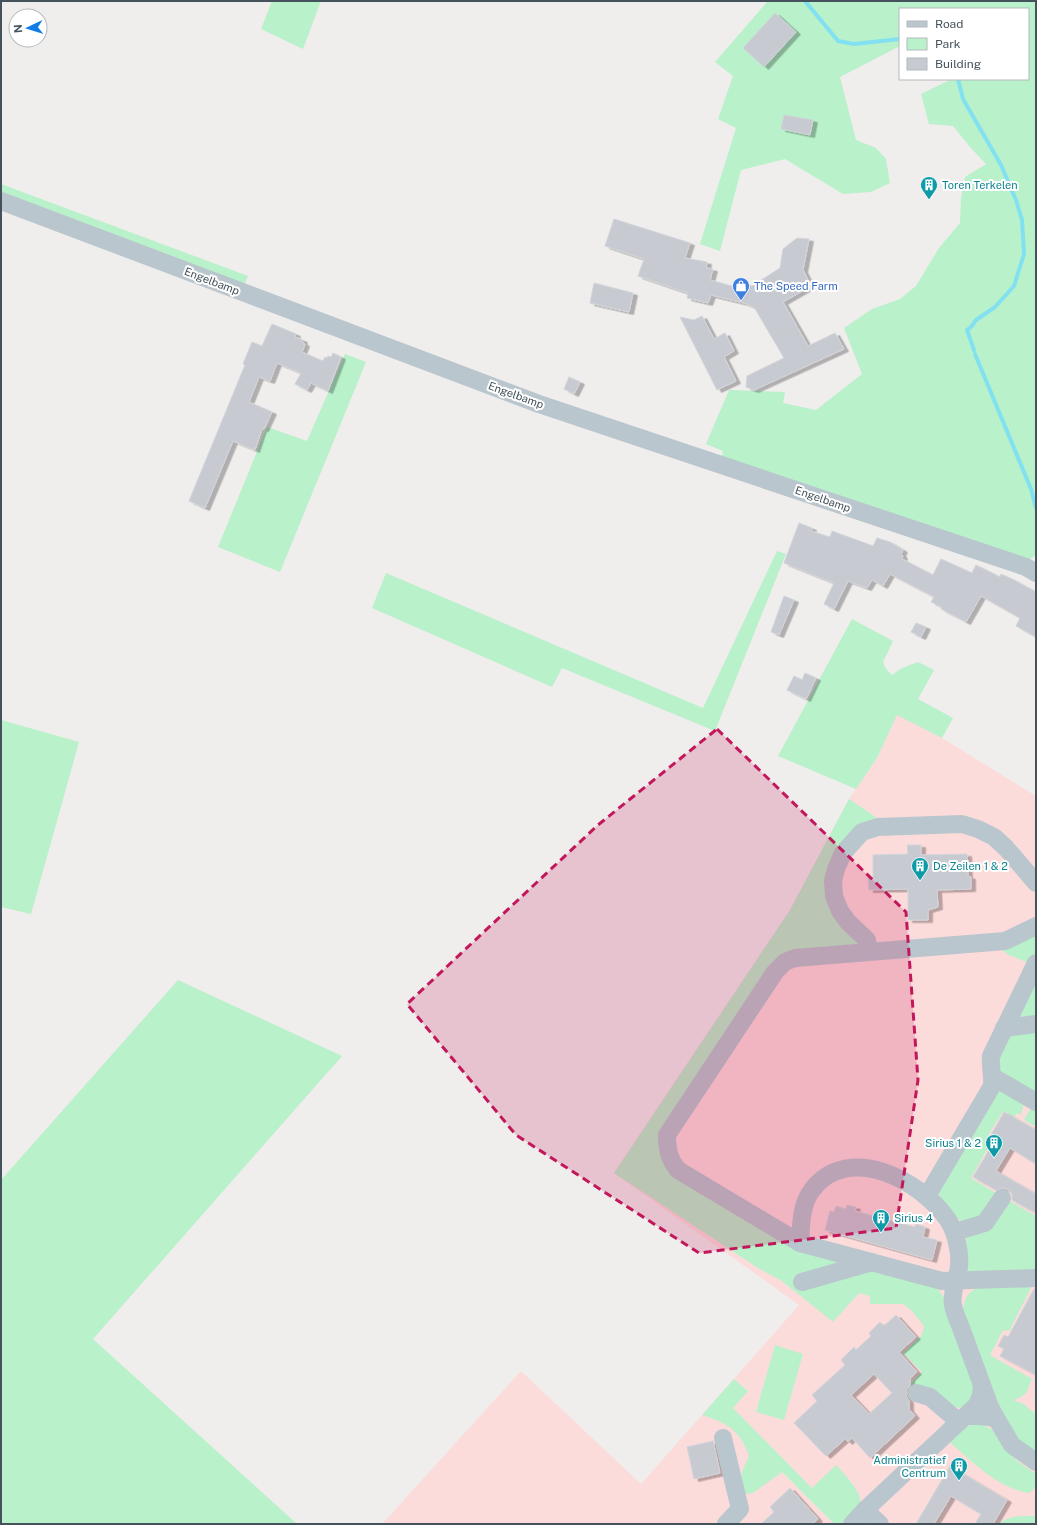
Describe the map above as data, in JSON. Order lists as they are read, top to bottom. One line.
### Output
{"streets":{"street":["Engelbamp"]},"places":{"building":["Toren Terkelen","De Zeilen 1 & 2","Sirius 1 & 2","Sirius 4","Administratief Centrum"],"shop":["The Speed Farm"]},"legend":["Road","Park","Building"],"north":"left"}
